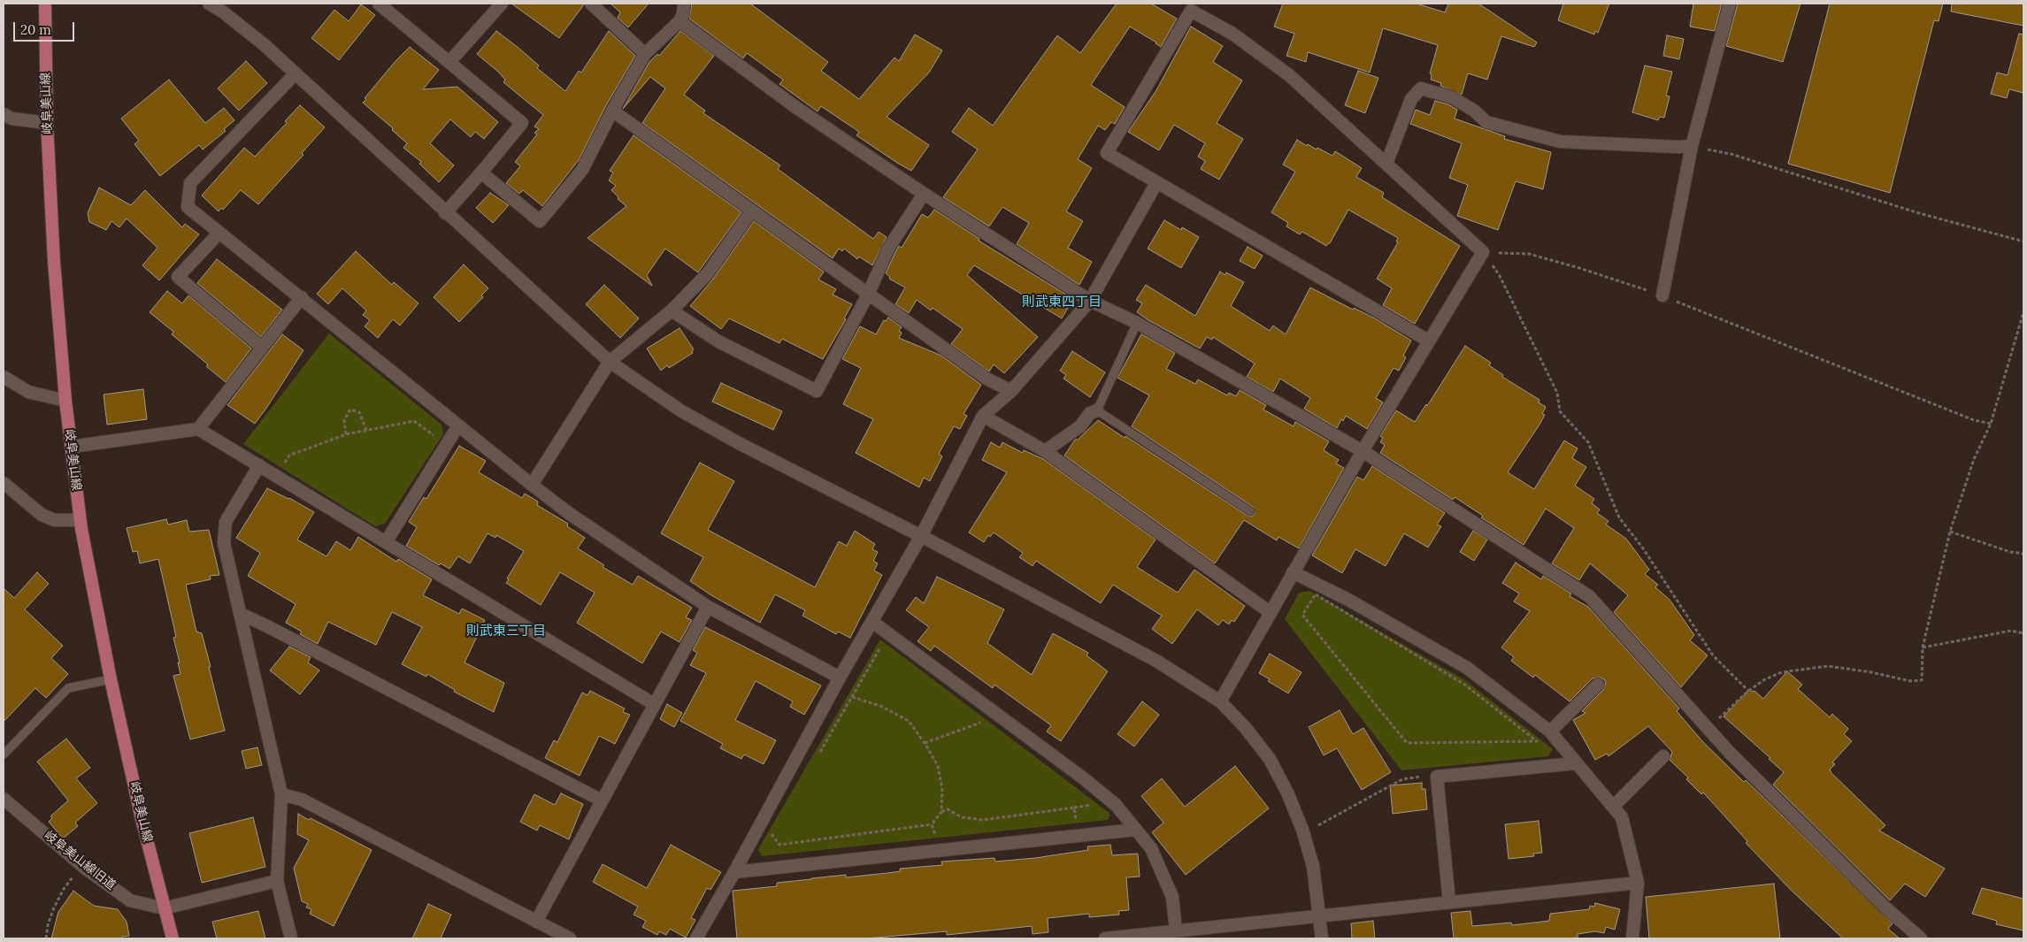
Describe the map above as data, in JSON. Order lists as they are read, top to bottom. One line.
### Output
{"streets":{"main road":["岐阜美山線"],"street":["岐阜美山線旧道"]},"crossings":[["岐阜美山線","岐阜美山線旧道"]],"districts":["則武東四丁目","則武東三丁目"],"scale_bar":"20 m"}
